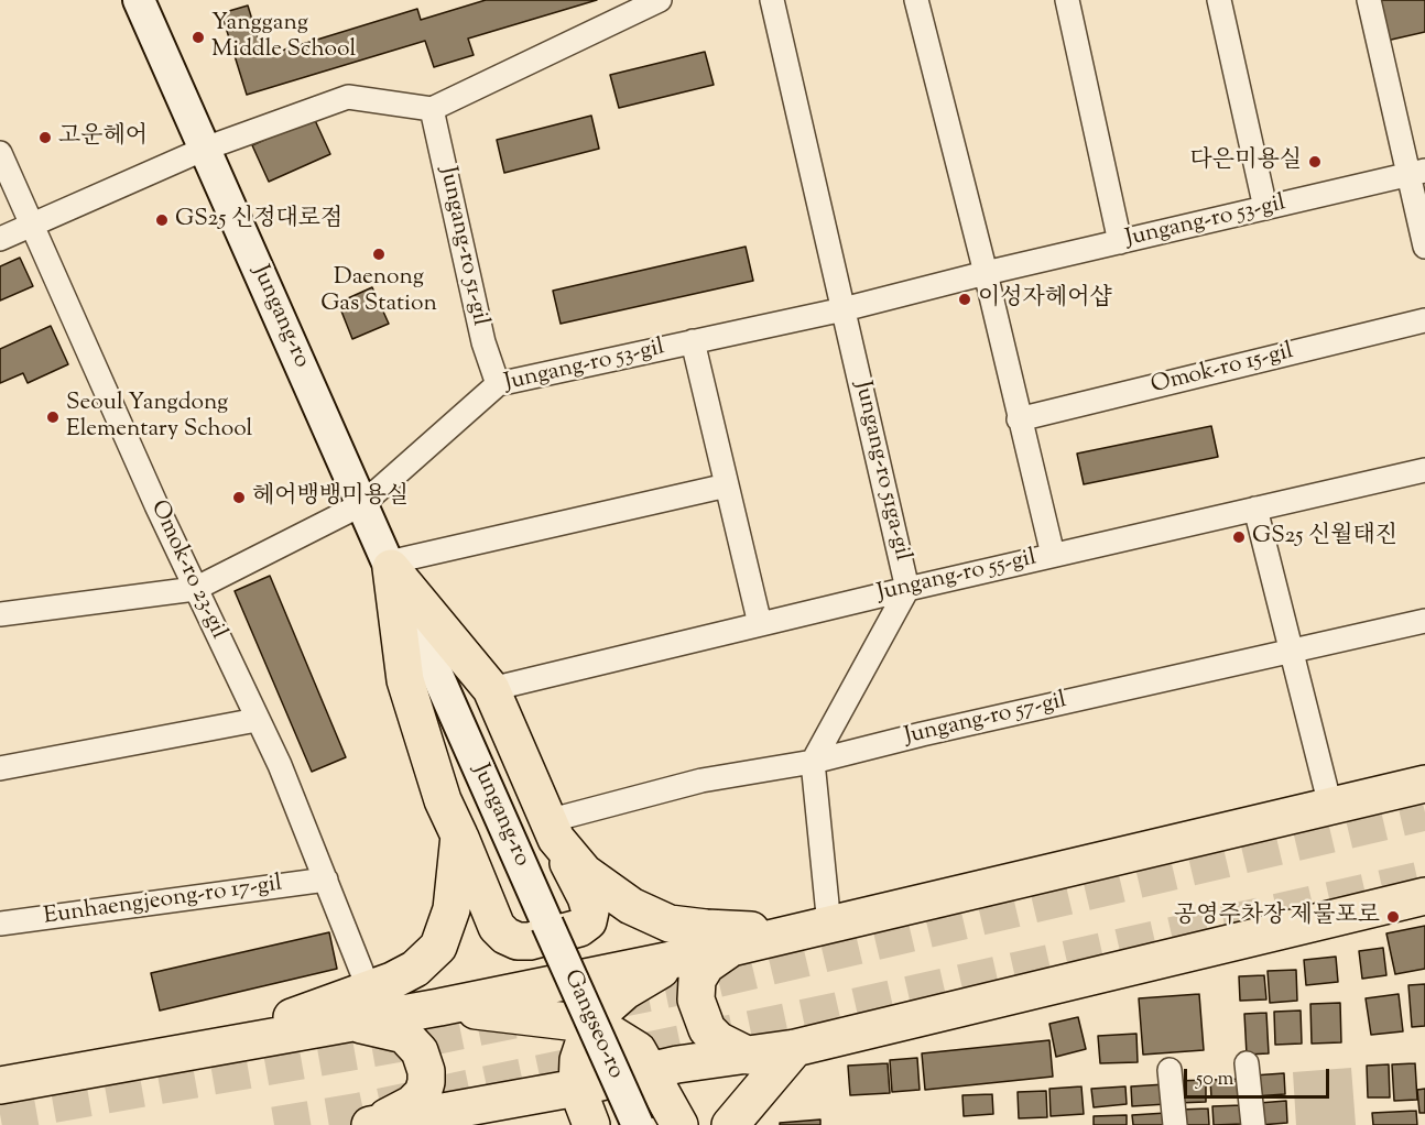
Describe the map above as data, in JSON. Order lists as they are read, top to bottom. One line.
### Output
{"streets":{"main road":["Jungang-ro","Gangseo-ro"],"street":["Jungang-ro 53-gil","Jungang-ro 51-gil","Omok-ro 15-gil","Jungang-ro 51ga-gil","Omok-ro 23-gil","Jungang-ro 55-gil","Jungang-ro 57-gil","Eunhaengjeong-ro 17-gil"]},"crossings":[["Jungang-ro 53-gil","Jungang-ro 51-gil"],["Jungang-ro 53-gil","Jungang-ro"],["Jungang-ro 53-gil","Jungang-ro 51ga-gil"],["Jungang-ro 53-gil","Omok-ro 23-gil"],["Jungang-ro 53-gil","Jungang-ro 55-gil"],["Jungang-ro","Gangseo-ro"],["Jungang-ro 51ga-gil","Jungang-ro 55-gil"],["Jungang-ro 51ga-gil","Jungang-ro 57-gil"],["Omok-ro 23-gil","Eunhaengjeong-ro 17-gil"]],"places":["Yanggang Middle School","고운헤어","다은미용실","GS25 신정대로점","Daenong Gas Station","이성자헤어샵","Seoul Yangdong Elementary School","헤어뱅뱅미용실","GS25 신월태진","공영주차장 제물포로"],"scale_bar":"50 m"}
